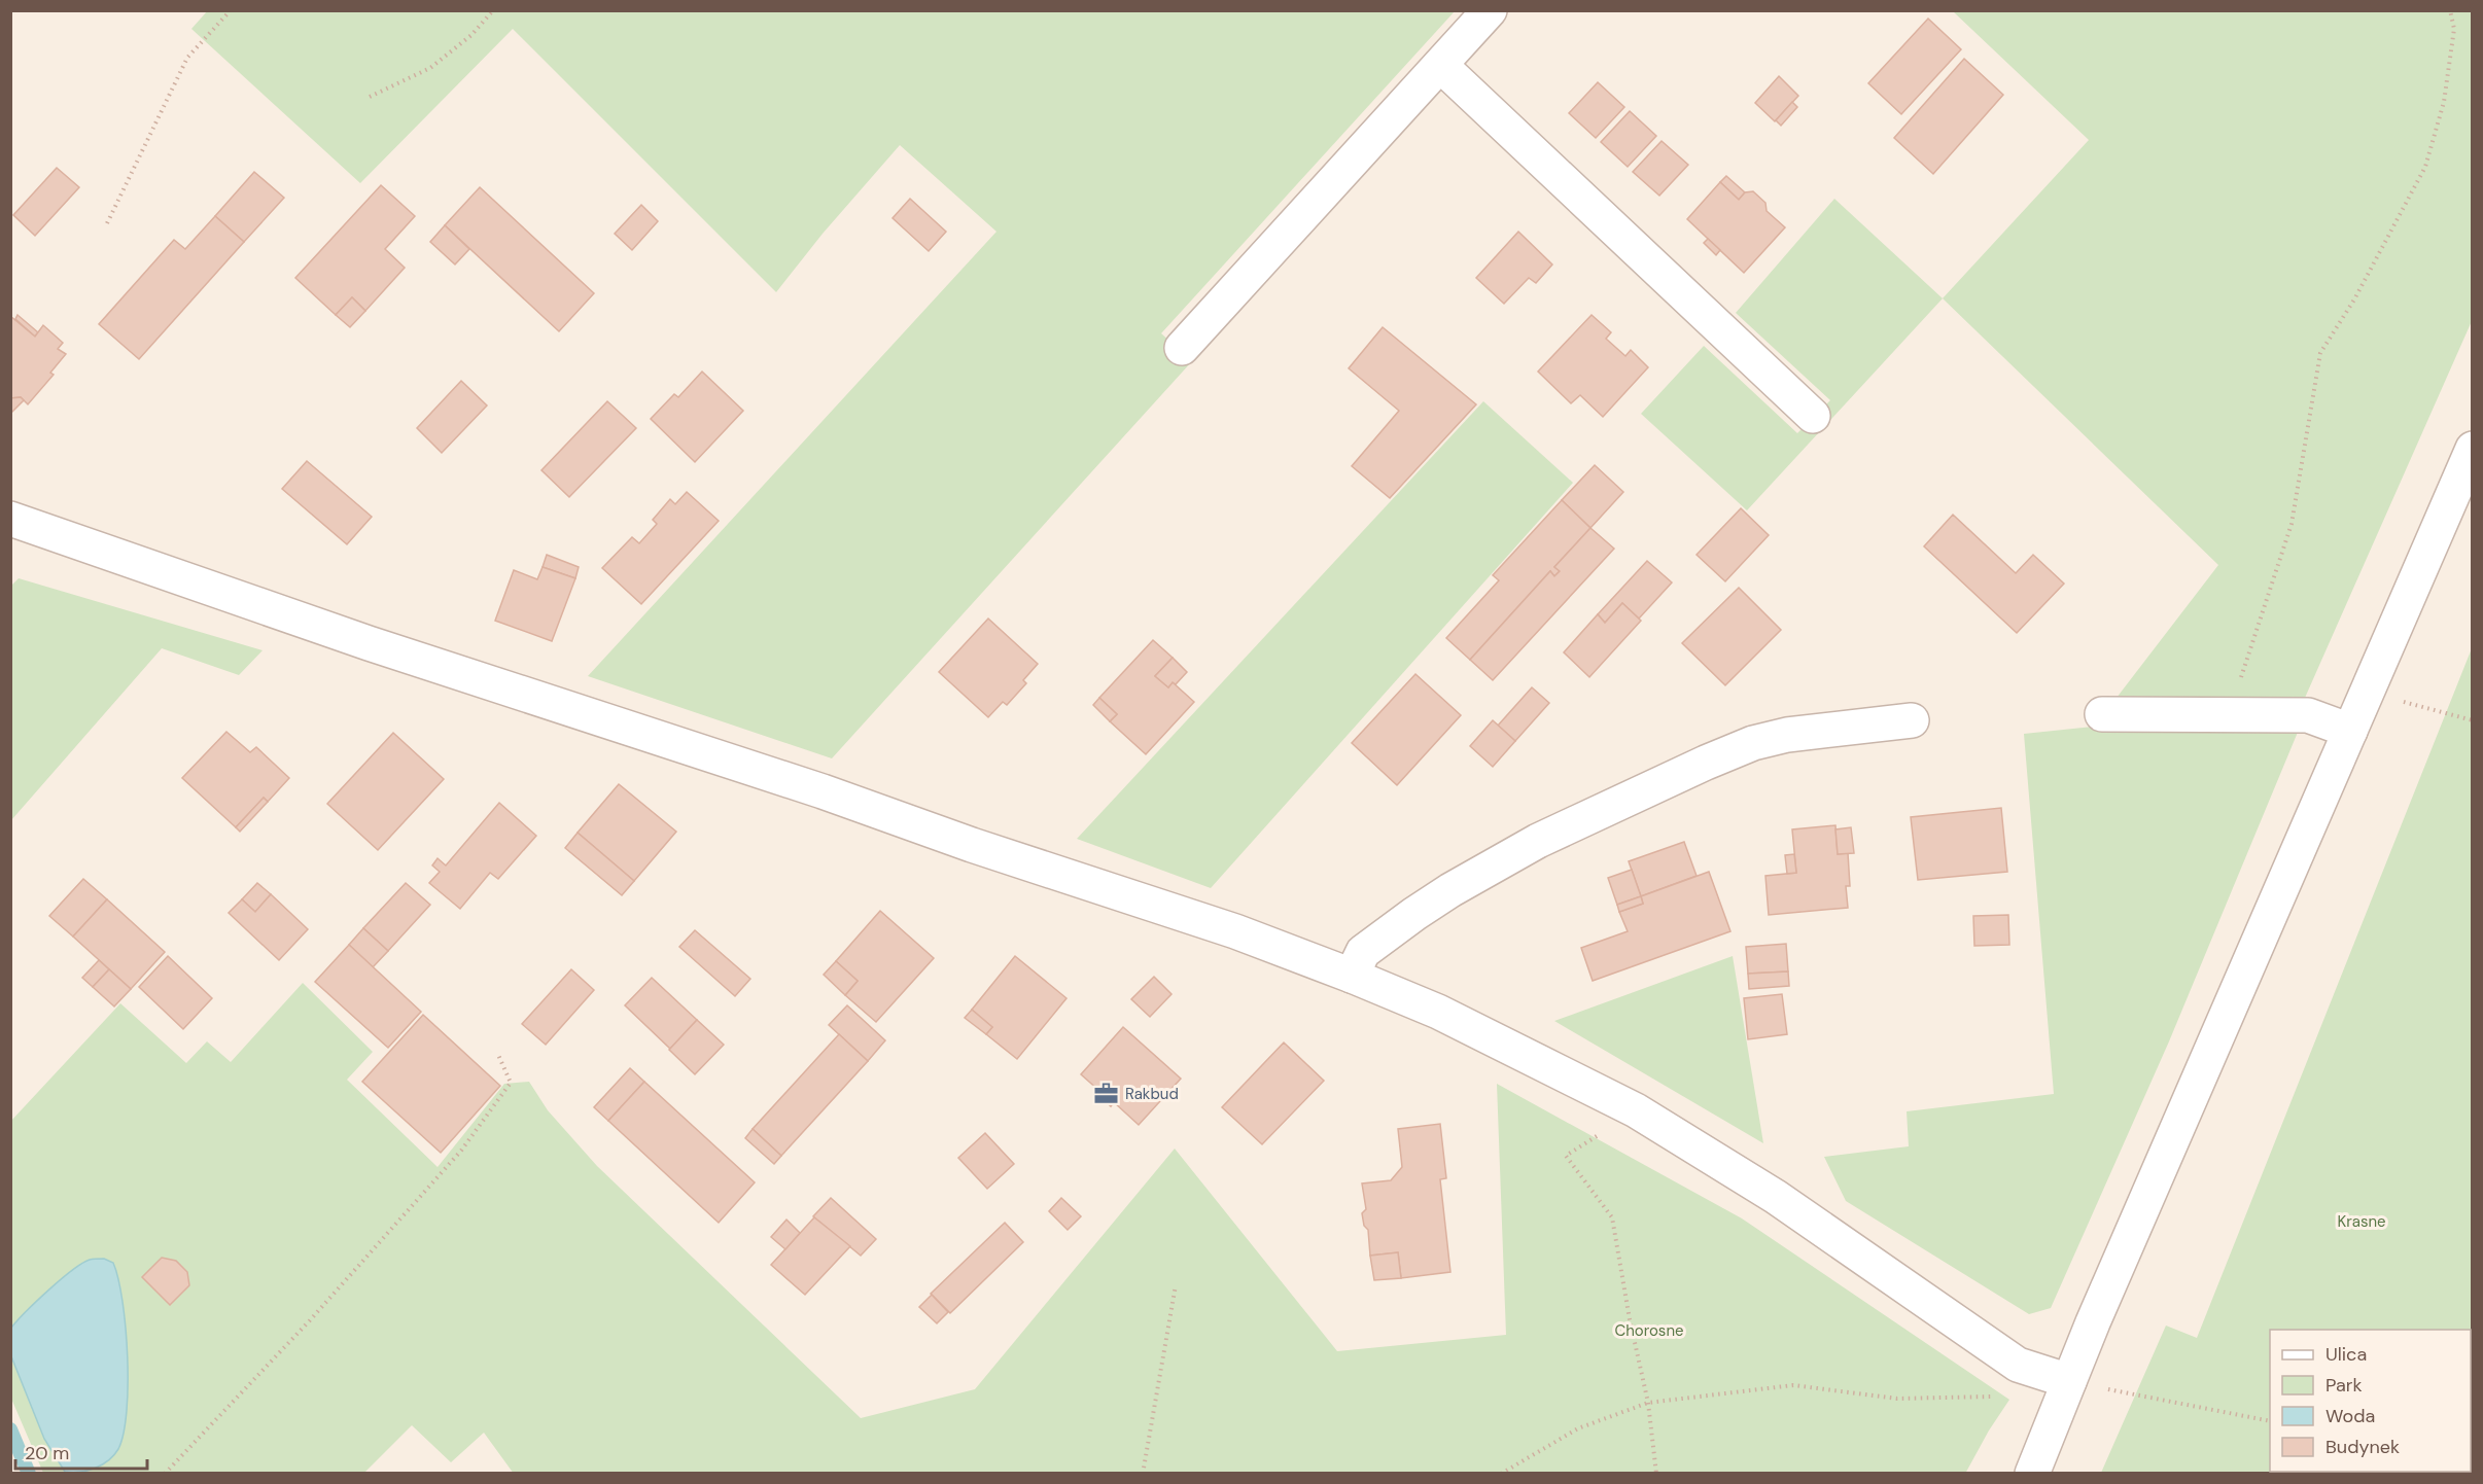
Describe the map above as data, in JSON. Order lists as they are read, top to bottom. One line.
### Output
{"parks":["Krasne","Chorosne"],"places":{"office":["Rakbud"]},"legend":["Ulica","Park","Woda","Budynek"],"scale_bar":"20 m"}
